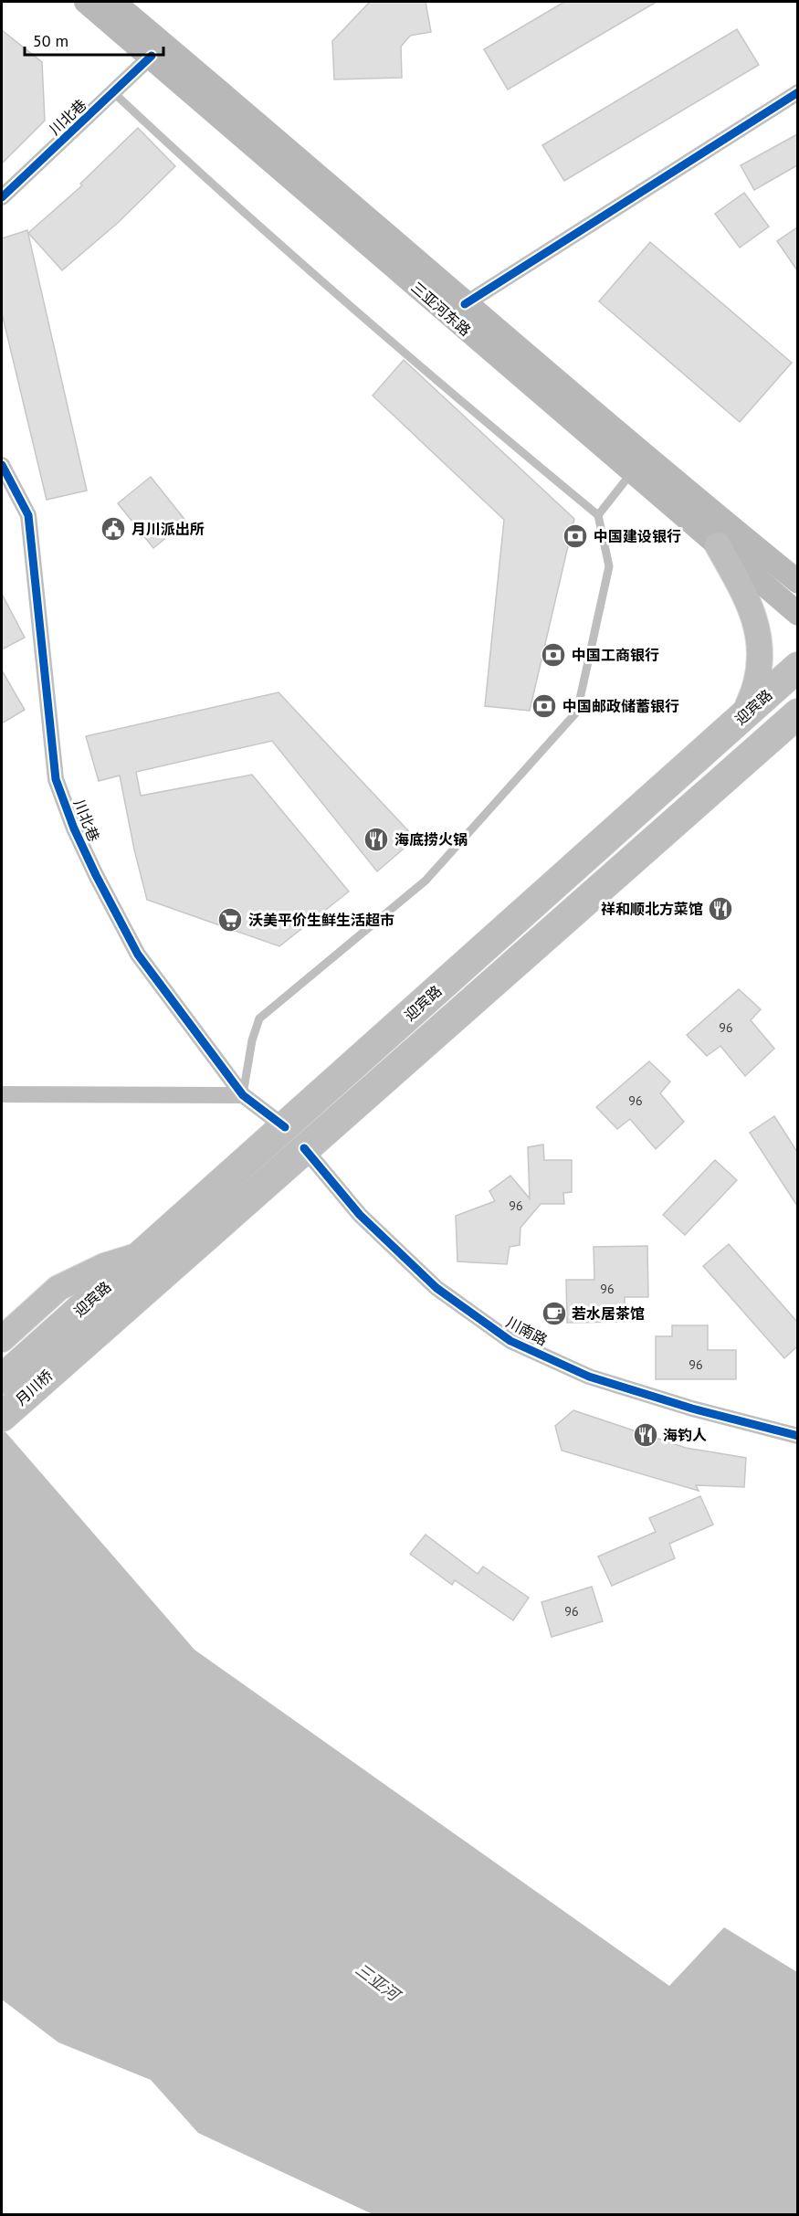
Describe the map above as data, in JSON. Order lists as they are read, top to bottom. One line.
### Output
{"streets":{"highway":["迎宾路","月川桥"],"main road":["三亚河东路"],"street":["川北巷","川南路"]},"crossings":[["川北巷","三亚河东路"],["川北巷","迎宾路"],["川北巷","川南路"],["迎宾路","川南路"],["迎宾路","月川桥"]],"water":["三亚河"],"places":{"public building":["月川派出所"],"bank":["中国建设银行","中国工商银行","中国邮政储蓄银行"],"restaurant":["海底捞火锅","祥和顺北方菜馆","海钓人"],"supermarket":["沃美平价生鲜生活超市"],"cafe":["若水居茶馆"]},"house_numbers":["96","96","96","96","96","96"],"scale_bar":"50 m"}
